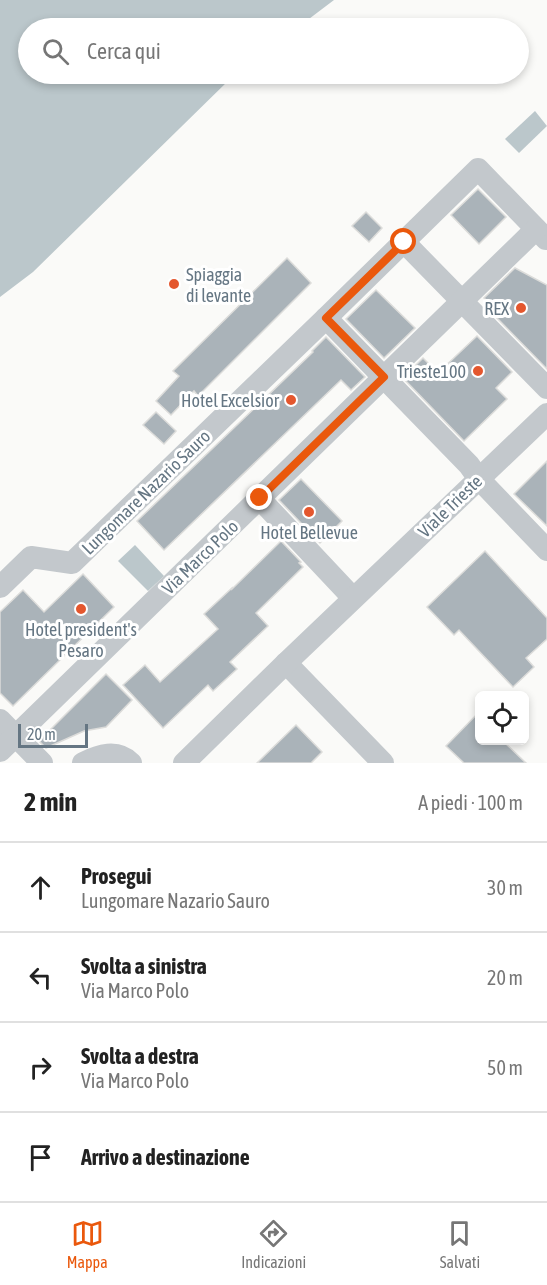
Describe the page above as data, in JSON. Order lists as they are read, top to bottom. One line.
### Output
{"streets":{"street":["Lungomare Nazario Sauro","Viale Trieste","Via Marco Polo"]},"crossings":[["Lungomare Nazario Sauro","Via Marco Polo"]],"places":["Spiaggia di levante","REX","Trieste100","Hotel Excelsior","Hotel Bellevue","Hotel president's Pesaro"],"scale_bar":"20 m","page":{"search":"Cerca qui","scale":"20 m","heading":["2 min","A piedi · 100 m"],"list":[["Prosegui","Lungomare Nazario Sauro","30 m"],["Svolta a sinistra","Via Marco Polo","20 m"],["Svolta a destra","Via Marco Polo","50 m"],"Arrivo a destinazione"],"nav":["Mappa","Indicazioni","Salvati"]}}
